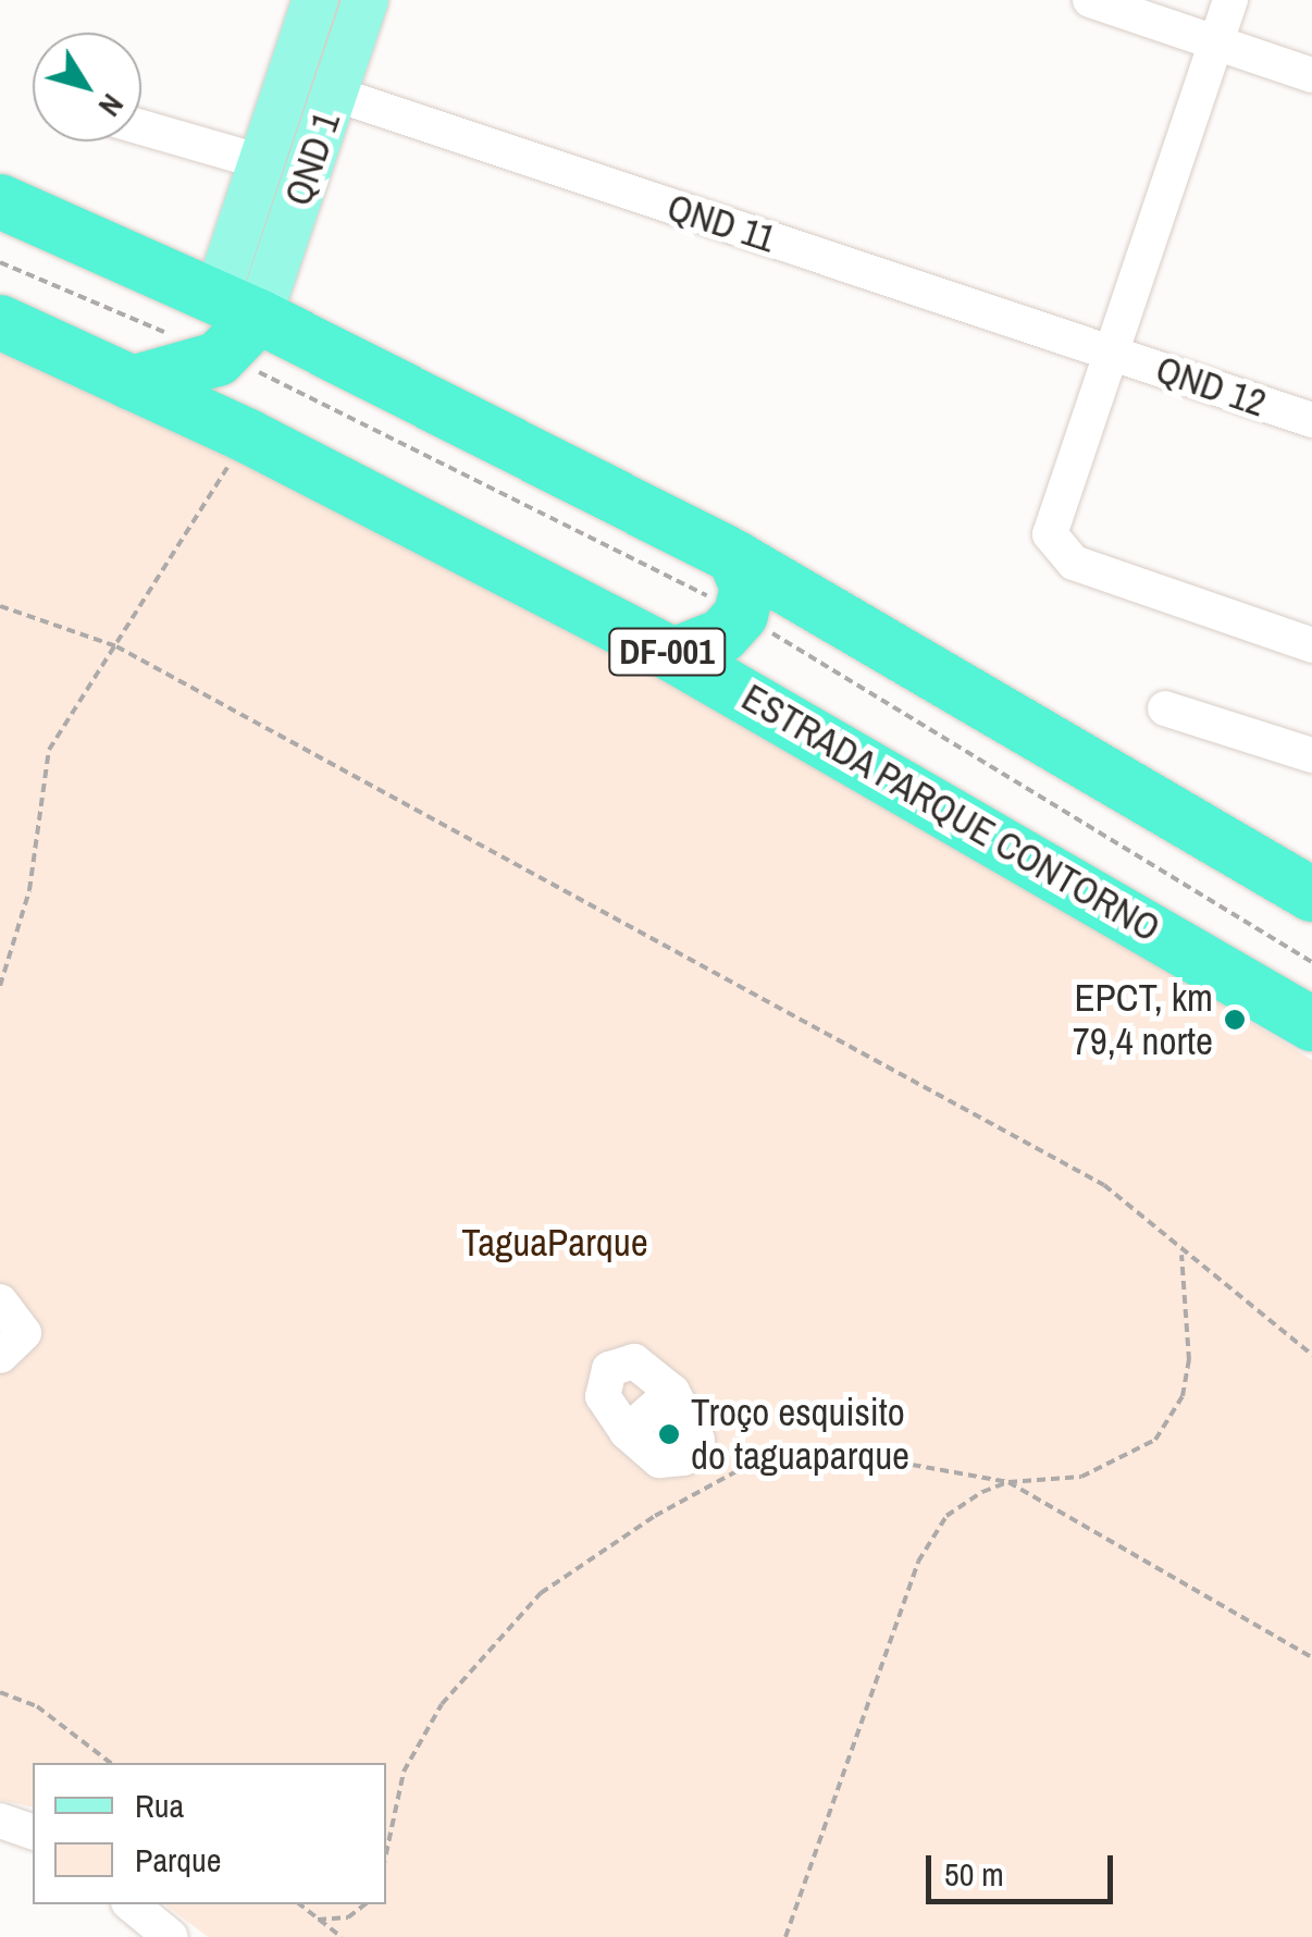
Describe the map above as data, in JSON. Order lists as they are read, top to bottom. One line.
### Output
{"streets":{"highway":["DF-001","ESTRADA PARQUE CONTORNO"],"main road":["QND 1"],"street":["QND 11","QND 12"]},"crossings":[["QND 1","QND 11"],["QND 11","QND 12"]],"parks":["TaguaParque"],"places":["EPCT, km 79,4 norte","Troço esquisito do taguaparque"],"legend":["Rua","Parque"],"scale_bar":"50 m","north":"bottom right"}
